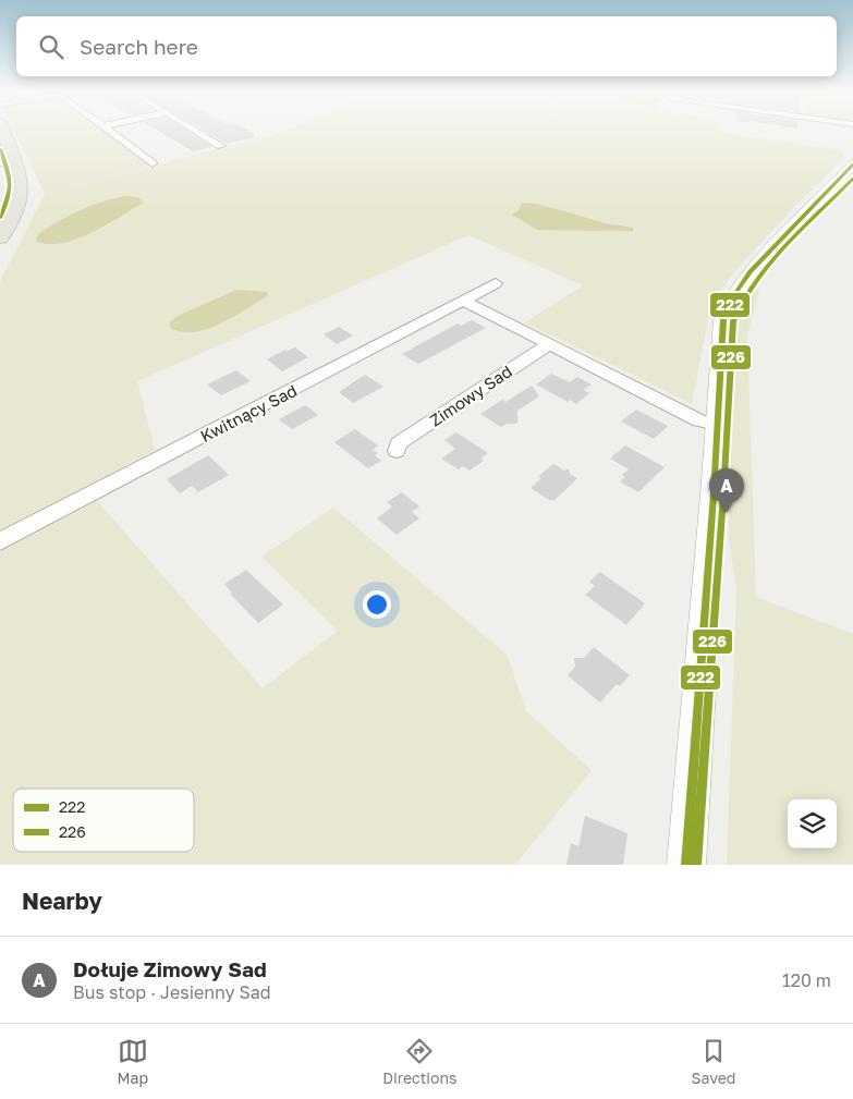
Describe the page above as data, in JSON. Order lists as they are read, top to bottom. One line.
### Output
{"streets":{"street":["Zimowy Sad","Kwitnący Sad"]},"lines":["transit line 226","transit line 222"],"legend":["222","226"],"page":{"search":"Search here","pins":"A","heading":"Nearby","list":[{"mark":"A","name":"Dołuje Zimowy Sad","note":"Bus stop · Jesienny Sad","value":"120 m"}],"nav":["Map","Directions","Saved"]}}
